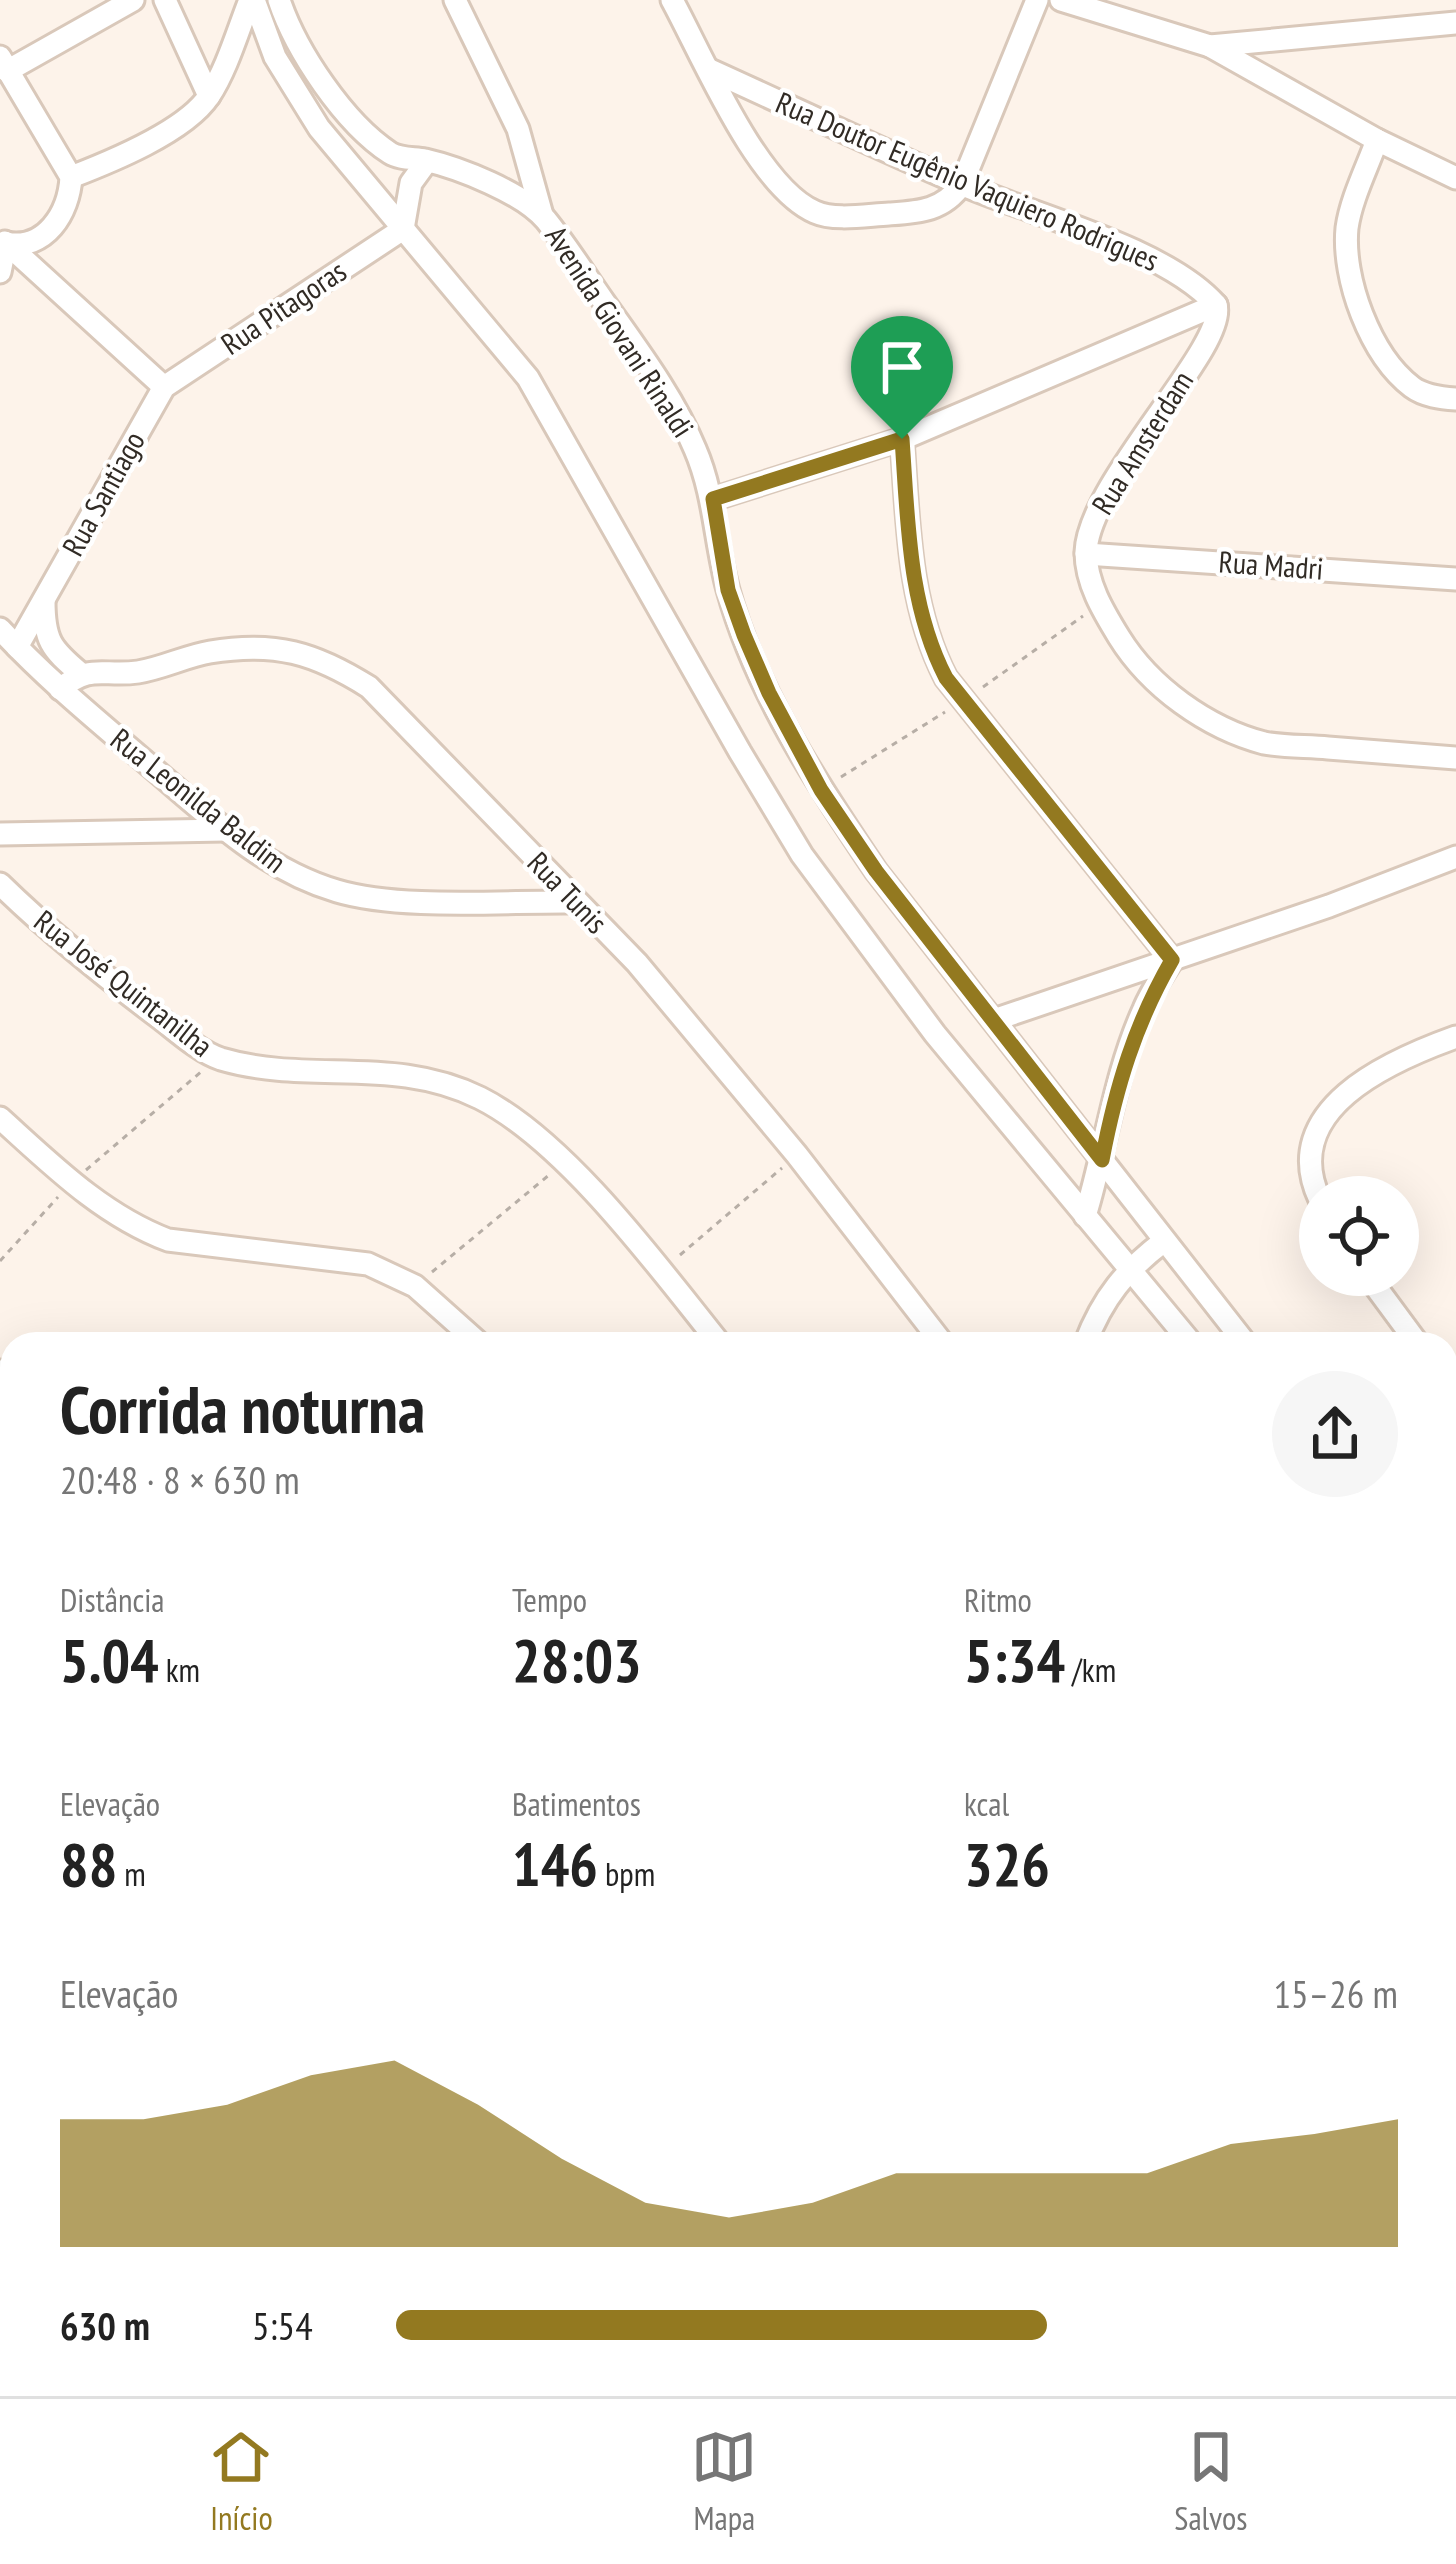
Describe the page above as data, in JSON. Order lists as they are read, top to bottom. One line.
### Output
{"streets":{"street":["Rua Doutor Eugênio Vaquiero Rodrigues","Rua Pitagoras","Avenida Giovani Rinaldi","Rua Amsterdam","Rua Santiago","Rua Madri","Rua Leonilda Baldim","Rua Tunis","Rua José Quintanilha"]},"crossings":[["Rua Doutor Eugênio Vaquiero Rodrigues","Rua Amsterdam"],["Rua Pitagoras","Rua Santiago"],["Rua Amsterdam","Rua Madri"],["Rua Leonilda Baldim","Rua Tunis"]],"page":{"heading":["Corrida noturna","20:48 · 8 × 630 m"],"stats":[["Distância","5.04 km"],["Tempo","28:03"],["Ritmo","5:34 /km"],["Elevação","88 m"],["Batimentos","146 bpm"],["kcal","326"]],"chart":["Elevação","15–26 m"],"list":[{"name":"630 m","note":"5:54"}],"tabs":["Início","Mapa","Salvos"]}}
